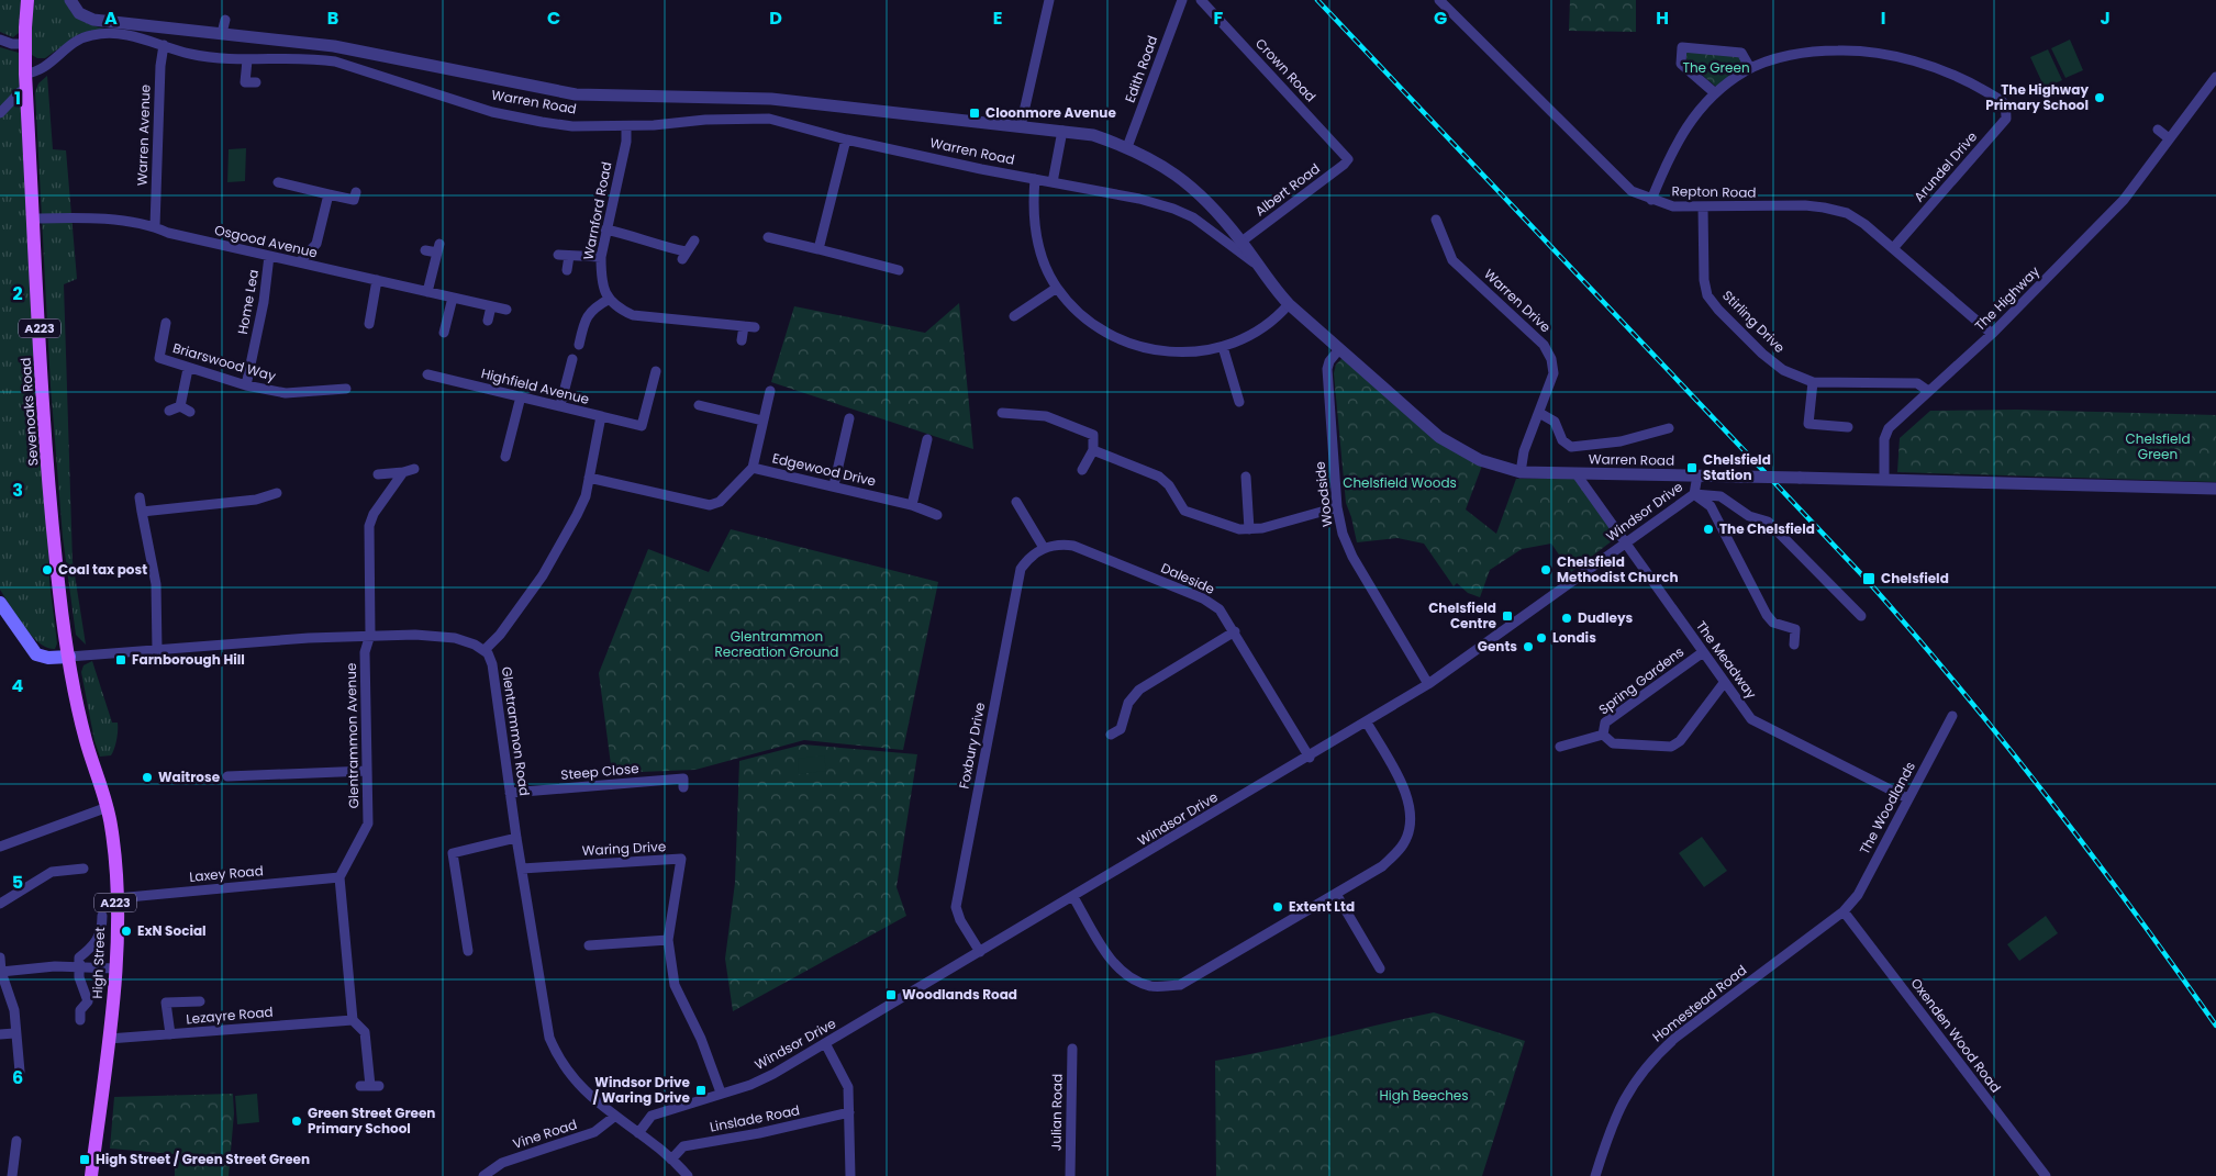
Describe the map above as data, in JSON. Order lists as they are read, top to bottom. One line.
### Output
{"streets":{"main road":["A223","Sevenoaks Road","High Street"],"street":["Edith Road","Crown Road","Warren Road","Warren Avenue","Arundel Drive","Albert Road","Repton Road","Warnford Road","Osgood Avenue","The Highway","Warren Drive","Home Lea","Stirling Drive","Briarswood Way","Highfield Avenue","Edgewood Drive","Woodside","Windsor Drive","Daleside","The Meadway","Spring Gardens","Glentrammon Road","Glentrammon Avenue","Foxbury Drive","Steep Close","The Woodlands","Waring Drive","Laxey Road","Homestead Road","Lezayre Road","Oxenden Wood Road","Julian Road","Linslade Road","Vine Road"]},"crossings":[["Edith Road","Warren Road"],["Crown Road","Albert Road"],["Warren Road","Warren Avenue"],["Warren Road","Albert Road"],["Warren Road","Warnford Road"],["Warren Road","The Highway"],["Warren Road","Warren Drive"],["Warren Road","Sevenoaks Road"],["Warren Road","Woodside"],["Warren Road","Windsor Drive"],["Warren Road","The Meadway"],["Warren Avenue","Osgood Avenue"],["Arundel Drive","Repton Road"],["Repton Road","The Highway"],["Repton Road","Stirling Drive"],["Osgood Avenue","Home Lea"],["Osgood Avenue","Sevenoaks Road"],["The Highway","Stirling Drive"],["Home Lea","Briarswood Way"],["Highfield Avenue","Edgewood Drive"],["Highfield Avenue","Glentrammon Road"],["Sevenoaks Road","High Street"],["Woodside","Windsor Drive"],["Windsor Drive","Daleside"],["Windsor Drive","The Meadway"],["Windsor Drive","Glentrammon Road"],["Windsor Drive","Foxbury Drive"],["Windsor Drive","Waring Drive"],["Daleside","Foxbury Drive"],["The Meadway","Spring Gardens"],["The Meadway","The Woodlands"],["Glentrammon Road","Steep Close"],["Glentrammon Road","Waring Drive"],["Glentrammon Road","Linslade Road"],["Glentrammon Road","Vine Road"],["Glentrammon Avenue","Laxey Road"],["The Woodlands","Homestead Road"],["The Woodlands","Oxenden Wood Road"],["Laxey Road","High Street"],["High Street","Lezayre Road"],["Homestead Road","Oxenden Wood Road"]],"parks":["The Green","Chelsfield Green","Chelsfield Woods","Glentrammon Recreation Ground","High Beeches"],"places":{"other":["The Highway Primary School","The Chelsfield","Coal tax post","Chelsfield Methodist Church","Dudleys","Londis","Gents","Waitrose","Extent Ltd","ExN Social","Green Street Green Primary School"],"transit":["Cloonmore Avenue","Chelsfield Station","Chelsfield","Chelsfield Centre","Farnborough Hill","Woodlands Road","Windsor Drive / Waring Drive","High Street / Green Street Green"]},"grid":{"columns":["A","B","C","D","E","F","G","H","I","J"],"rows":["1","2","3","4","5","6"]}}
